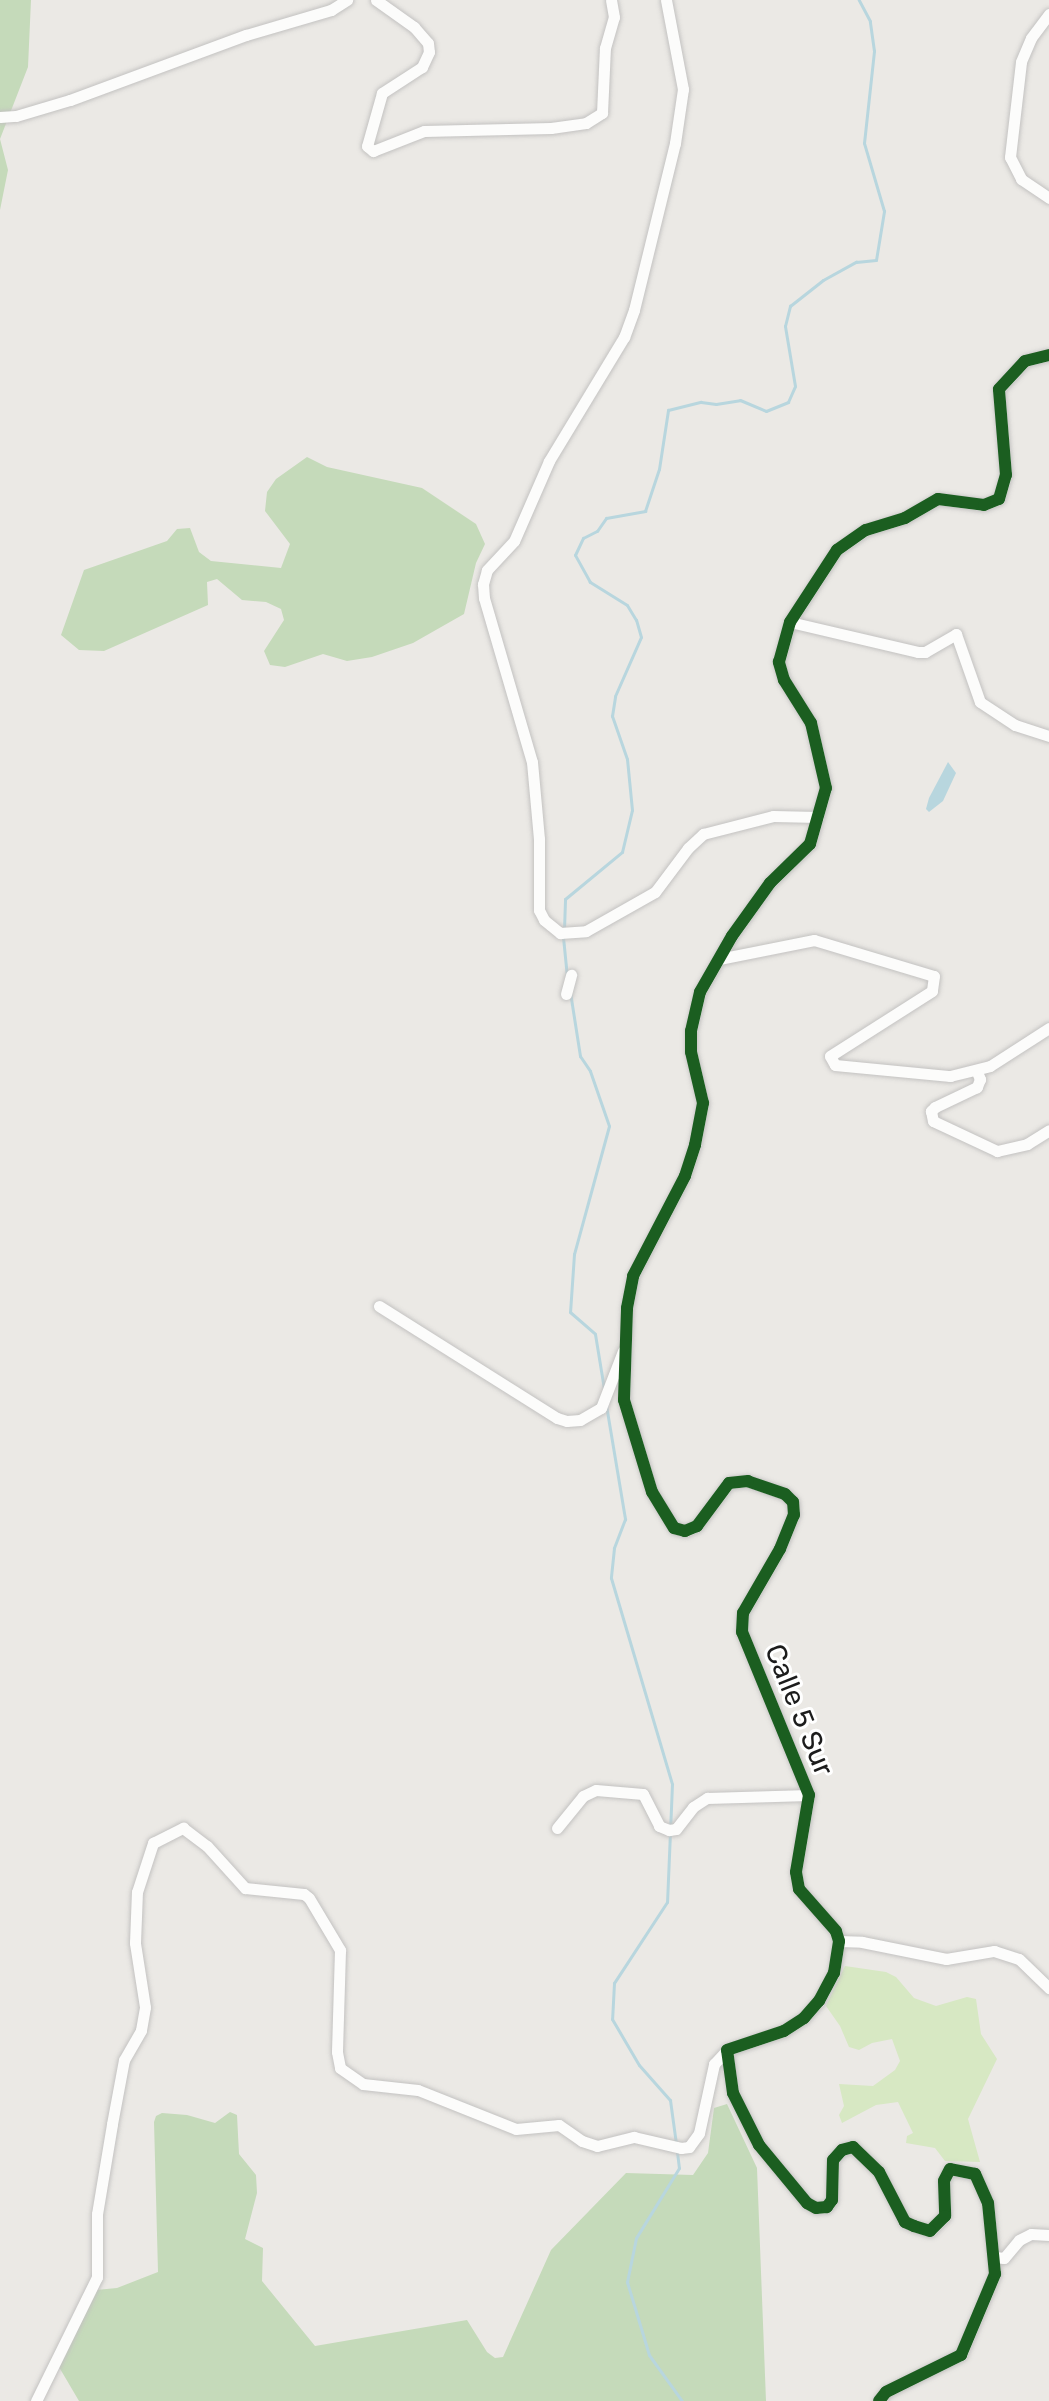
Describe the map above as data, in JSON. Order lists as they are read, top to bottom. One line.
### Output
{"streets":{"street":["Calle 5 Sur"]}}
